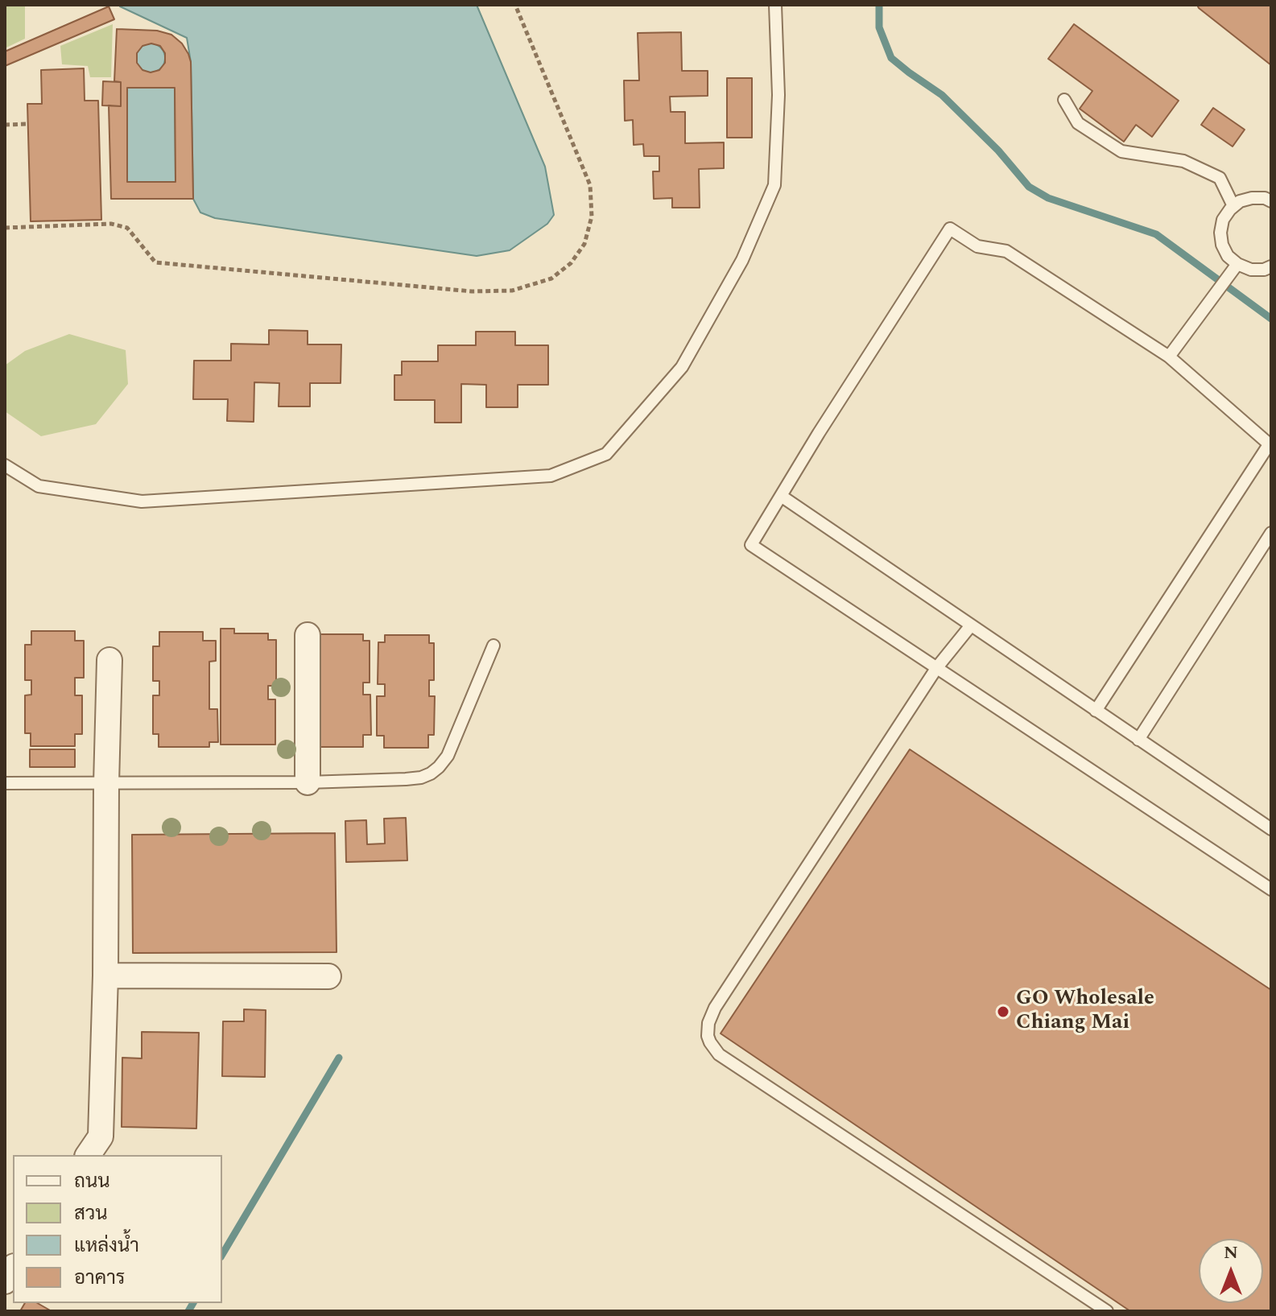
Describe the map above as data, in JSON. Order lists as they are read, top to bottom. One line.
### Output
{"places":["GO Wholesale Chiang Mai"],"legend":["ถนน","สวน","แหล่งน้ำ","อาคาร"],"north":"top"}
